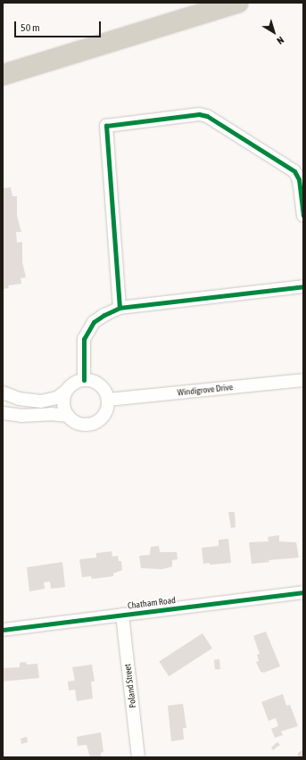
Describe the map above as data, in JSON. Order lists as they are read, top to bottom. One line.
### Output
{"streets":{"street":["Windigrove Drive","Chatham Road","Poland Street"]},"crossings":[["Chatham Road","Poland Street"]],"scale_bar":"50 m","north":"bottom right"}
